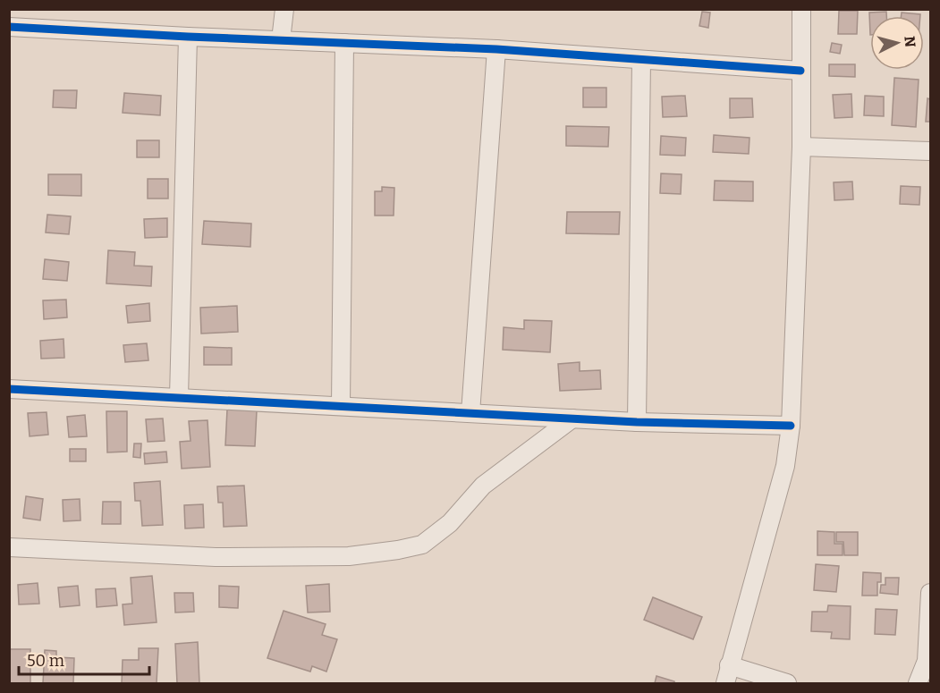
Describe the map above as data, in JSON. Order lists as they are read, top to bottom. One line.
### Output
{"scale_bar":"50 m","north":"right"}
